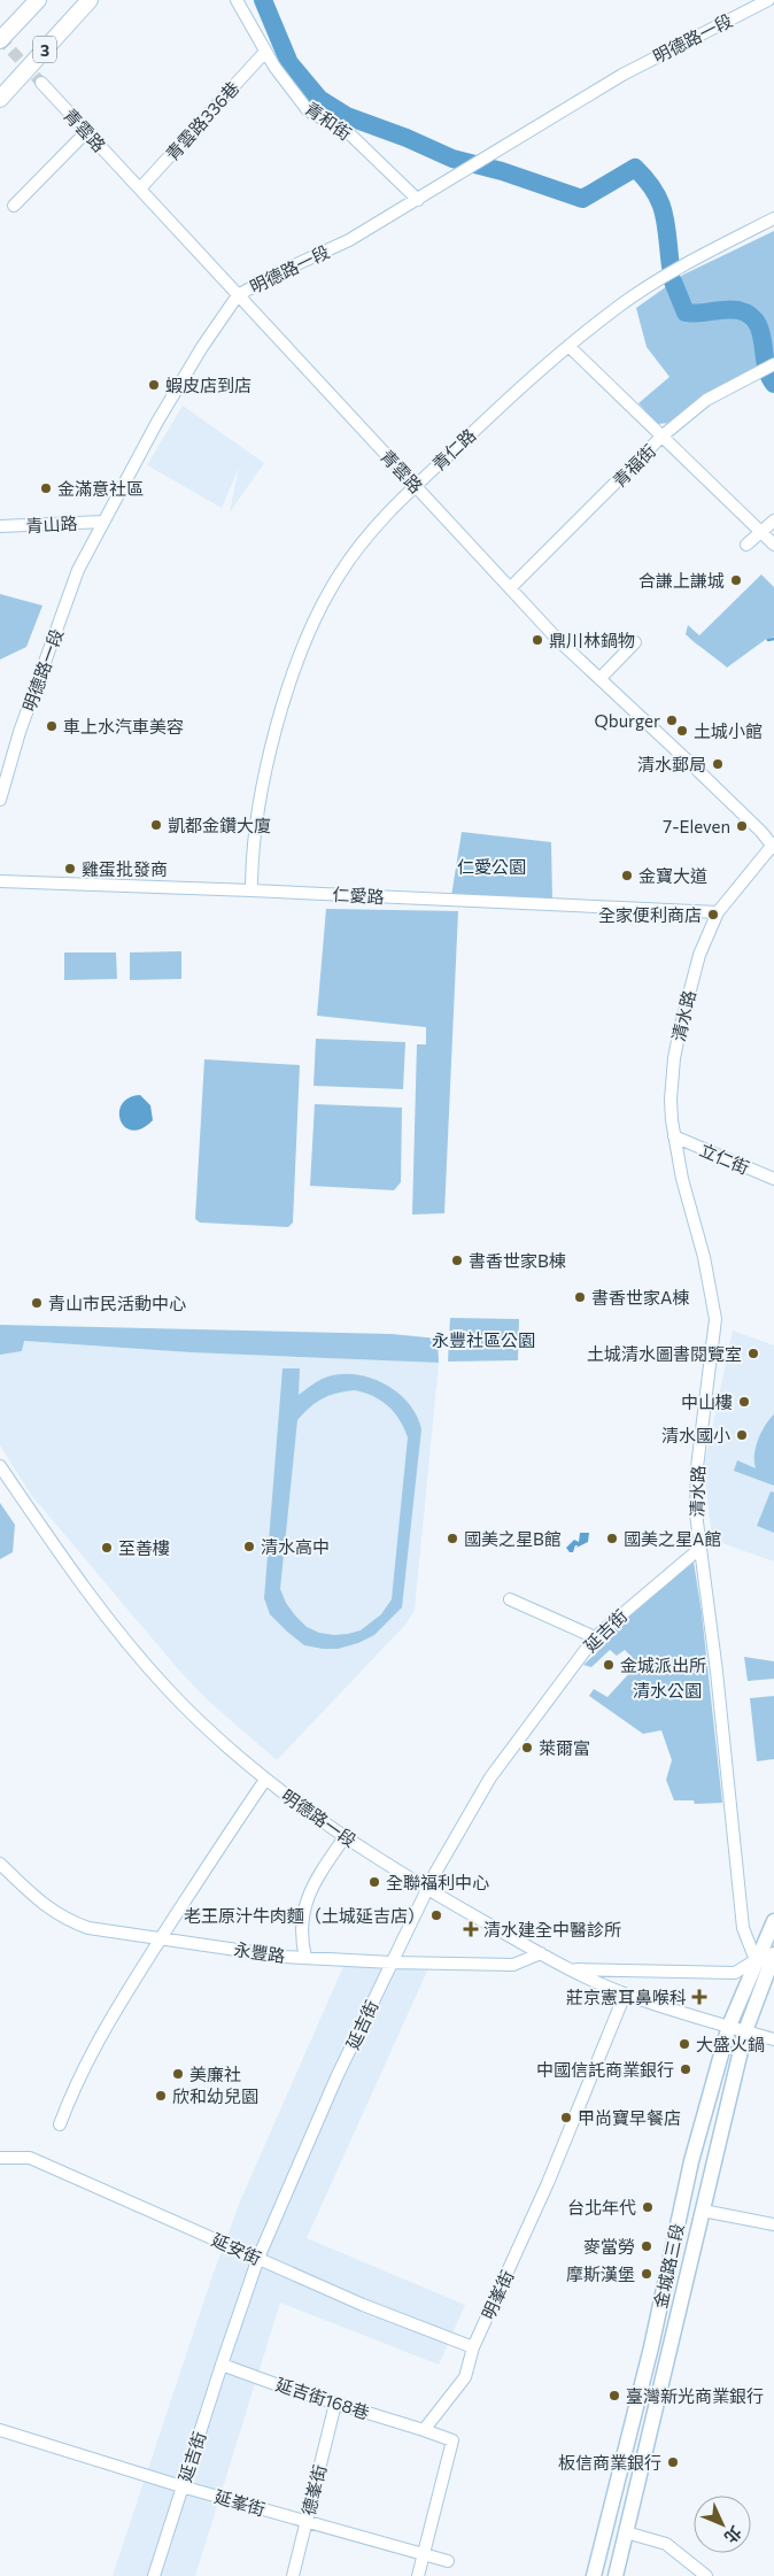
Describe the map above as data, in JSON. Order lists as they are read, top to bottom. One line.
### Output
{"streets":{"highway":["3"],"main road":["金城路三段"],"street":["明德路一段","青雲路336巷","青和街","青雲路","青仁路","青福街","青山路","仁愛路","清水路","立仁街","延吉街","永豐路","延安街","明峯街","延吉街168巷","德峯街","延峯街"]},"crossings":[["明德路一段","青和街"],["明德路一段","青雲路"],["明德路一段","青山路"],["明德路一段","延吉街"],["明德路一段","永豐路"],["明德路一段","金城路三段"],["明德路一段","明峯街"],["青雲路336巷","青和街"],["青雲路336巷","青雲路"],["青雲路","青仁路"],["青雲路","青福街"],["青雲路","清水路"],["青仁路","仁愛路"],["仁愛路","清水路"],["清水路","立仁街"],["清水路","延吉街"],["清水路","金城路三段"],["延吉街","永豐路"],["延吉街","延安街"],["延吉街","延吉街168巷"],["延吉街","延峯街"],["延安街","明峯街"],["明峯街","延吉街168巷"],["延吉街168巷","德峯街"],["德峯街","延峯街"]],"parks":["仁愛公園","永豐社區公園","清水公園"],"places":{"other":["蝦皮店到店","金滿意社區","合謙上謙城","鼎川林鍋物","Qburger","車上水汽車美容","土城小館","清水郵局","凱都金鑽大廈","7-Eleven","雞蛋批發商","金寶大道","全家便利商店","書香世家B棟","書香世家A棟","青山市民活動中心","土城清水圖書閱覽室","中山樓","清水國小","國美之星B館","國美之星A館","清水高中","至善樓","金城派出所","萊爾富","全聯福利中心","老王原汁牛肉麵（土城延吉店）","大盛火鍋","中國信託商業銀行","美廉社","欣和幼兒園","甲尚寶早餐店","台北年代","麥當勞","摩斯漢堡","臺灣新光商業銀行","板信商業銀行"],"health":["清水建全中醫診所","莊京憲耳鼻喉科"]},"north":"bottom right"}
